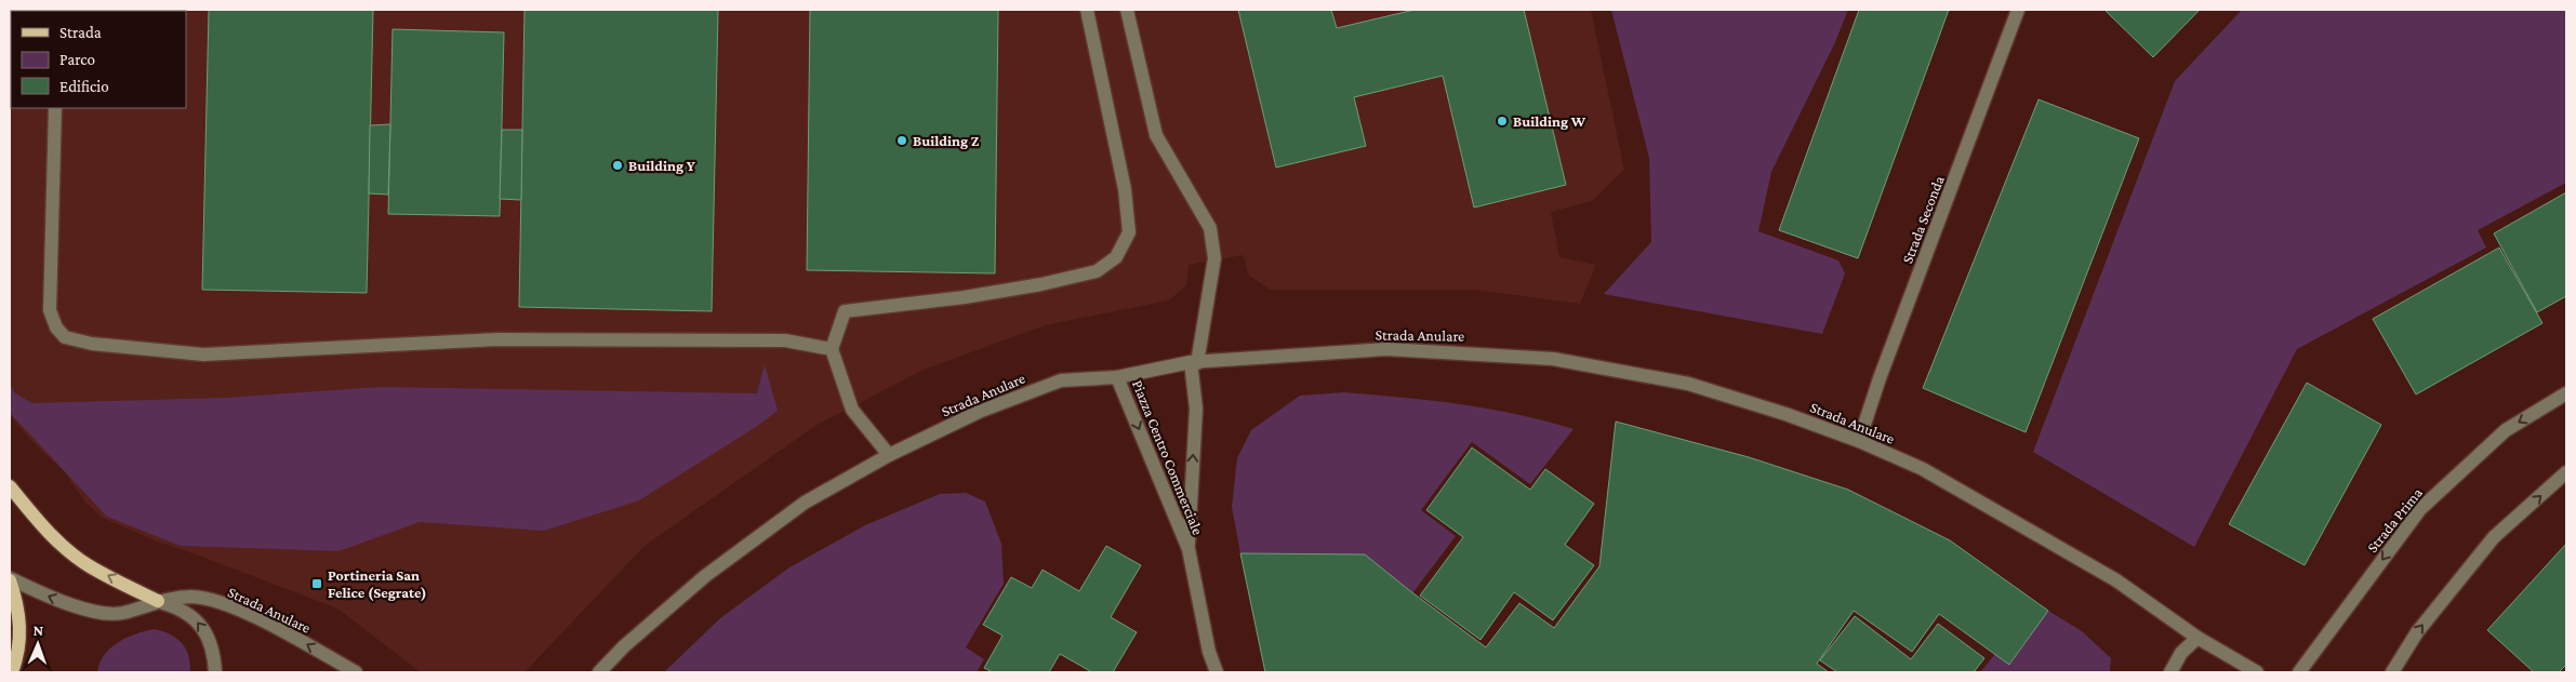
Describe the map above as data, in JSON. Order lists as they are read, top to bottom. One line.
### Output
{"streets":{"street":["Strada Seconda","Strada Anulare","Piazza Centro Commerciale","Strada Prima"]},"crossings":[["Strada Seconda","Strada Anulare"],["Strada Anulare","Piazza Centro Commerciale"]],"places":{"other":["Building W","Building Z","Building Y"],"transit":["Portineria San Felice (Segrate)"]},"legend":["Strada","Parco","Edificio"],"north":"top"}
